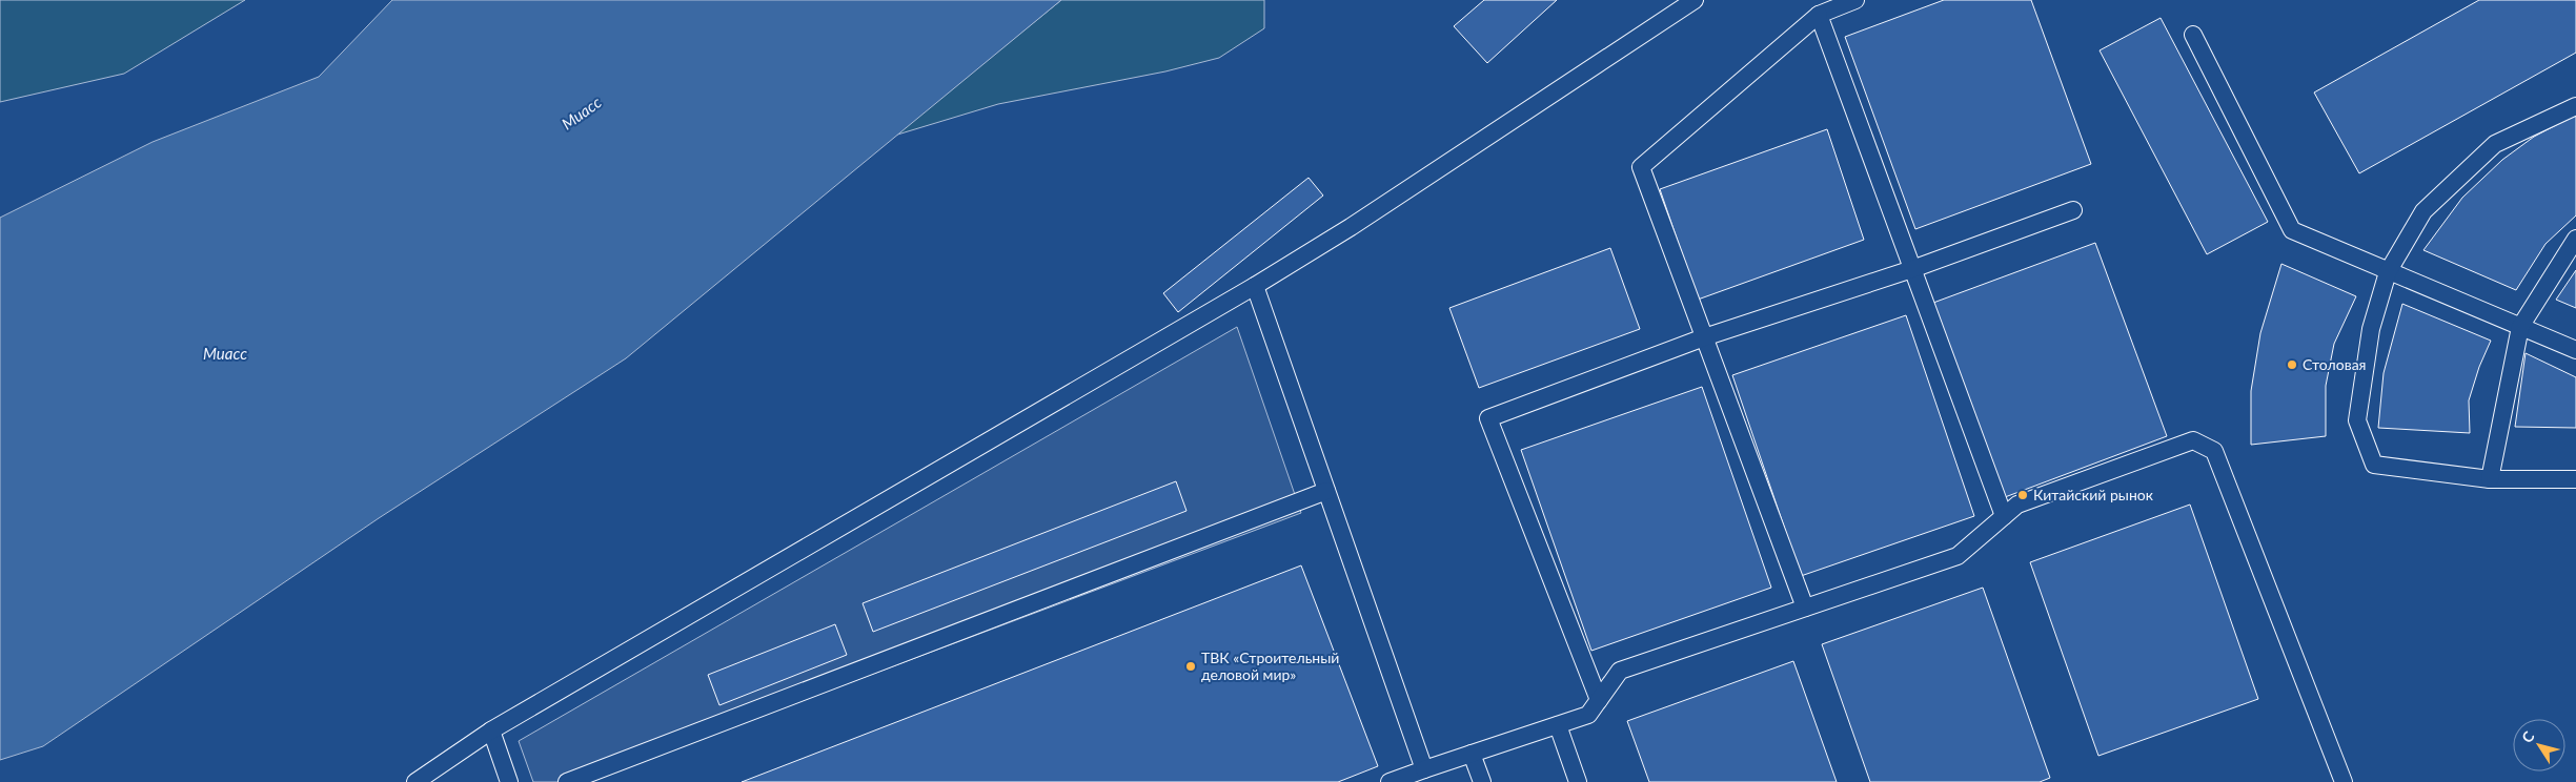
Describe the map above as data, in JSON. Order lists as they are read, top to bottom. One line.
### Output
{"water":["Миасс"],"places":["Столовая","Китайский рынок","ТВК «Строительный деловой мир»"],"north":"top left"}
